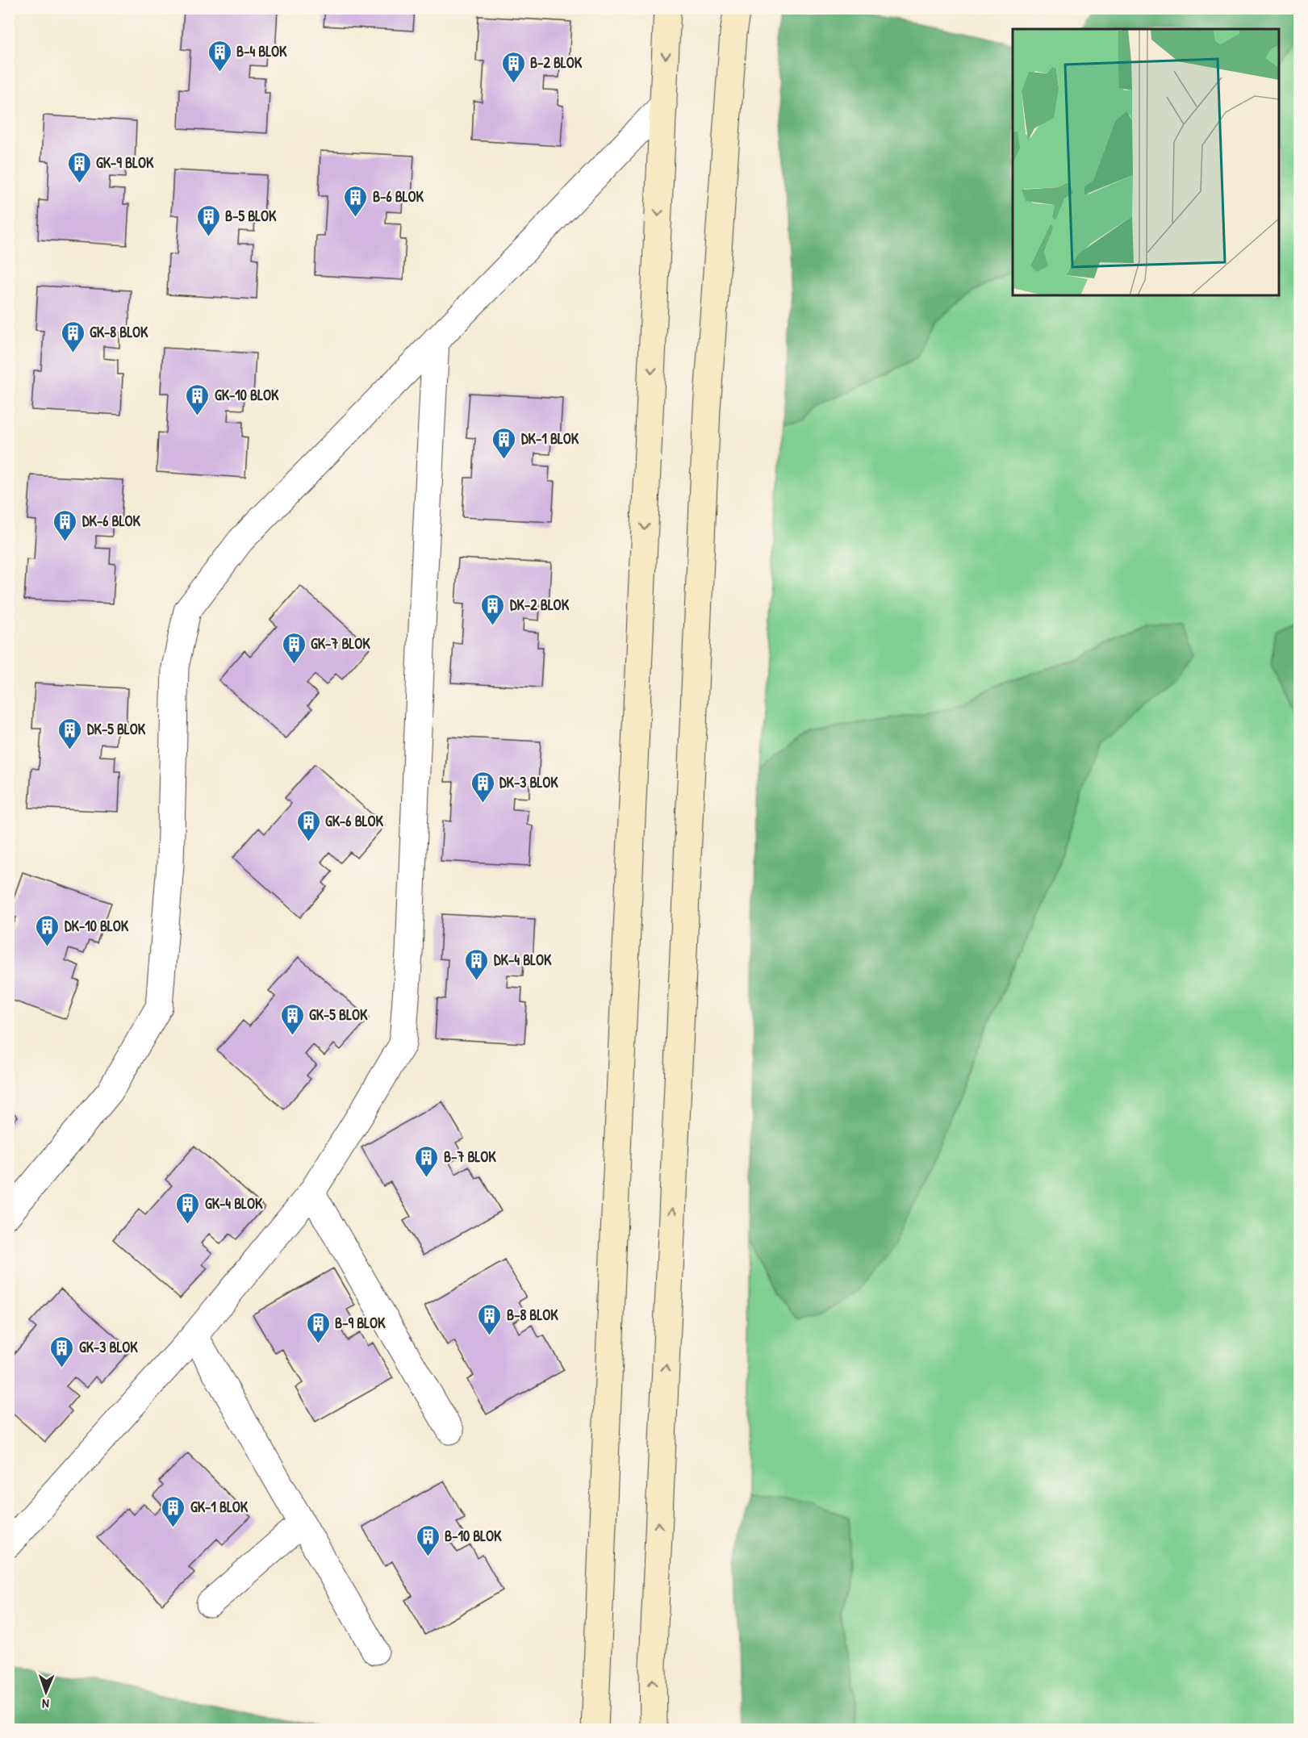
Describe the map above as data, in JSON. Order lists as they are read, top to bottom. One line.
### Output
{"places":{"building":["B-4 BLOK","B-2 BLOK","GK-9 BLOK","B-6 BLOK","B-5 BLOK","GK-8 BLOK","GK-10 BLOK","DK-1 BLOK","DK-6 BLOK","DK-2 BLOK","GK-7 BLOK","DK-5 BLOK","DK-3 BLOK","GK-6 BLOK","DK-10 BLOK","DK-4 BLOK","GK-5 BLOK","B-7 BLOK","GK-4 BLOK","B-8 BLOK","B-9 BLOK","GK-3 BLOK","GK-1 BLOK","B-10 BLOK"]},"north":"bottom"}
